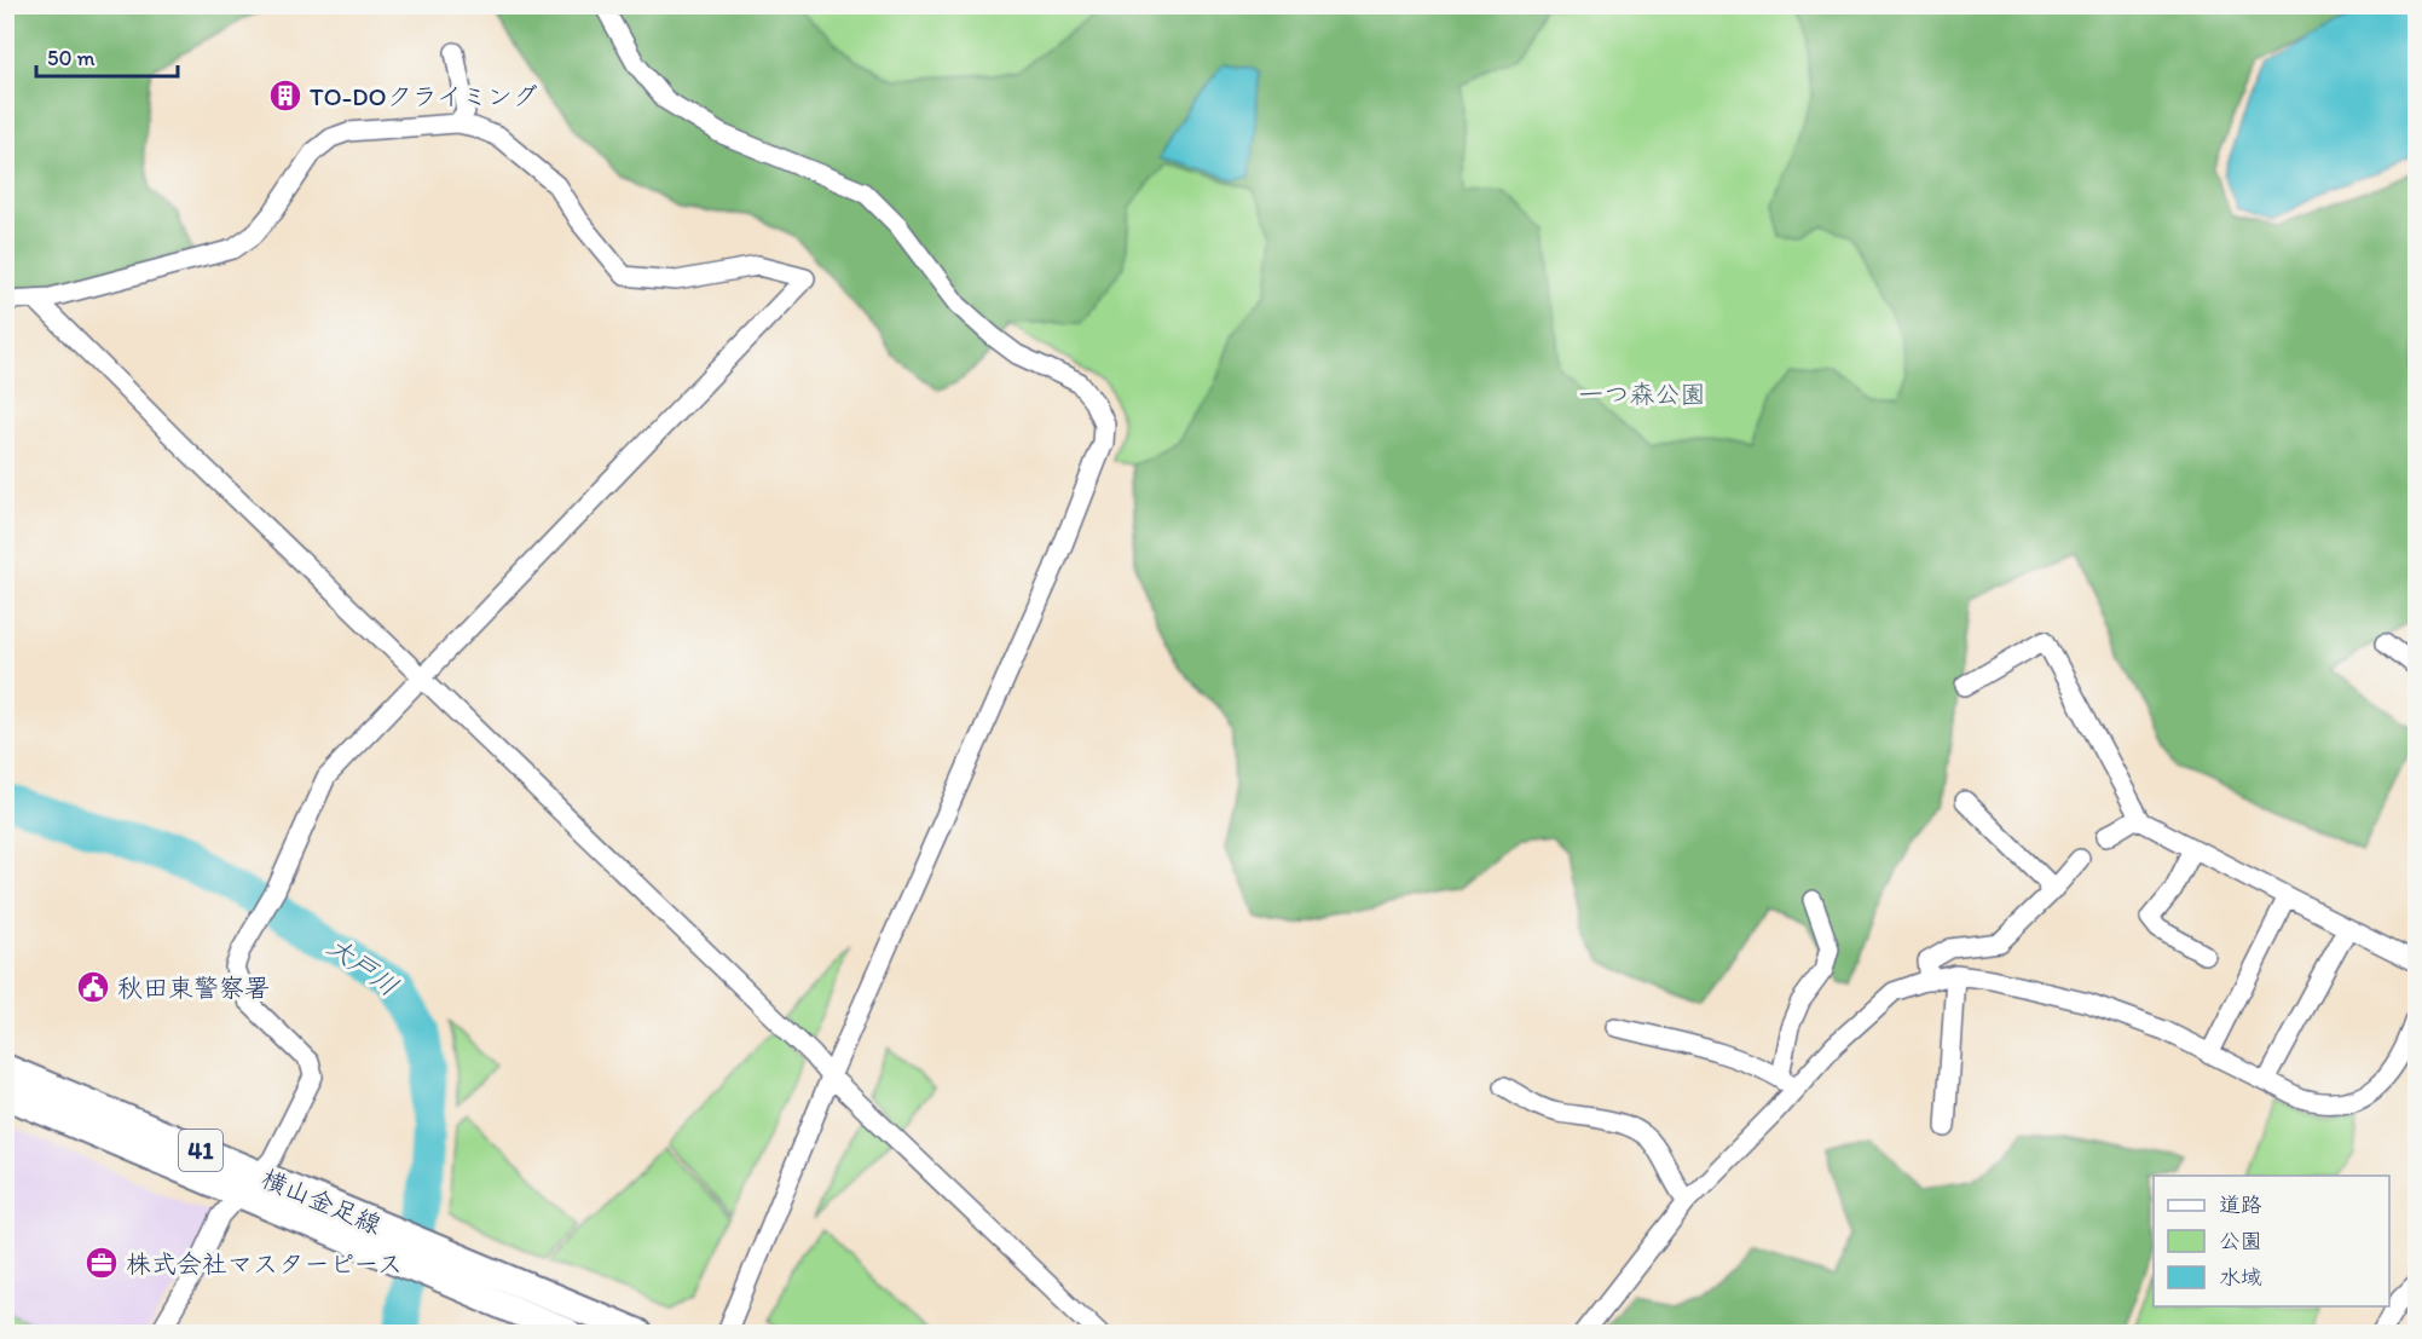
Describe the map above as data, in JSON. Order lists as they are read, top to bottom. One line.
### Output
{"streets":{"main road":["41","横山金足線"]},"water":["大戸川"],"parks":["一つ森公園"],"places":{"building":["TO-DOクライミング"],"public building":["秋田東警察署"],"office":["株式会社マスターピース"]},"legend":["道路","公園","水域"],"scale_bar":"50 m"}
